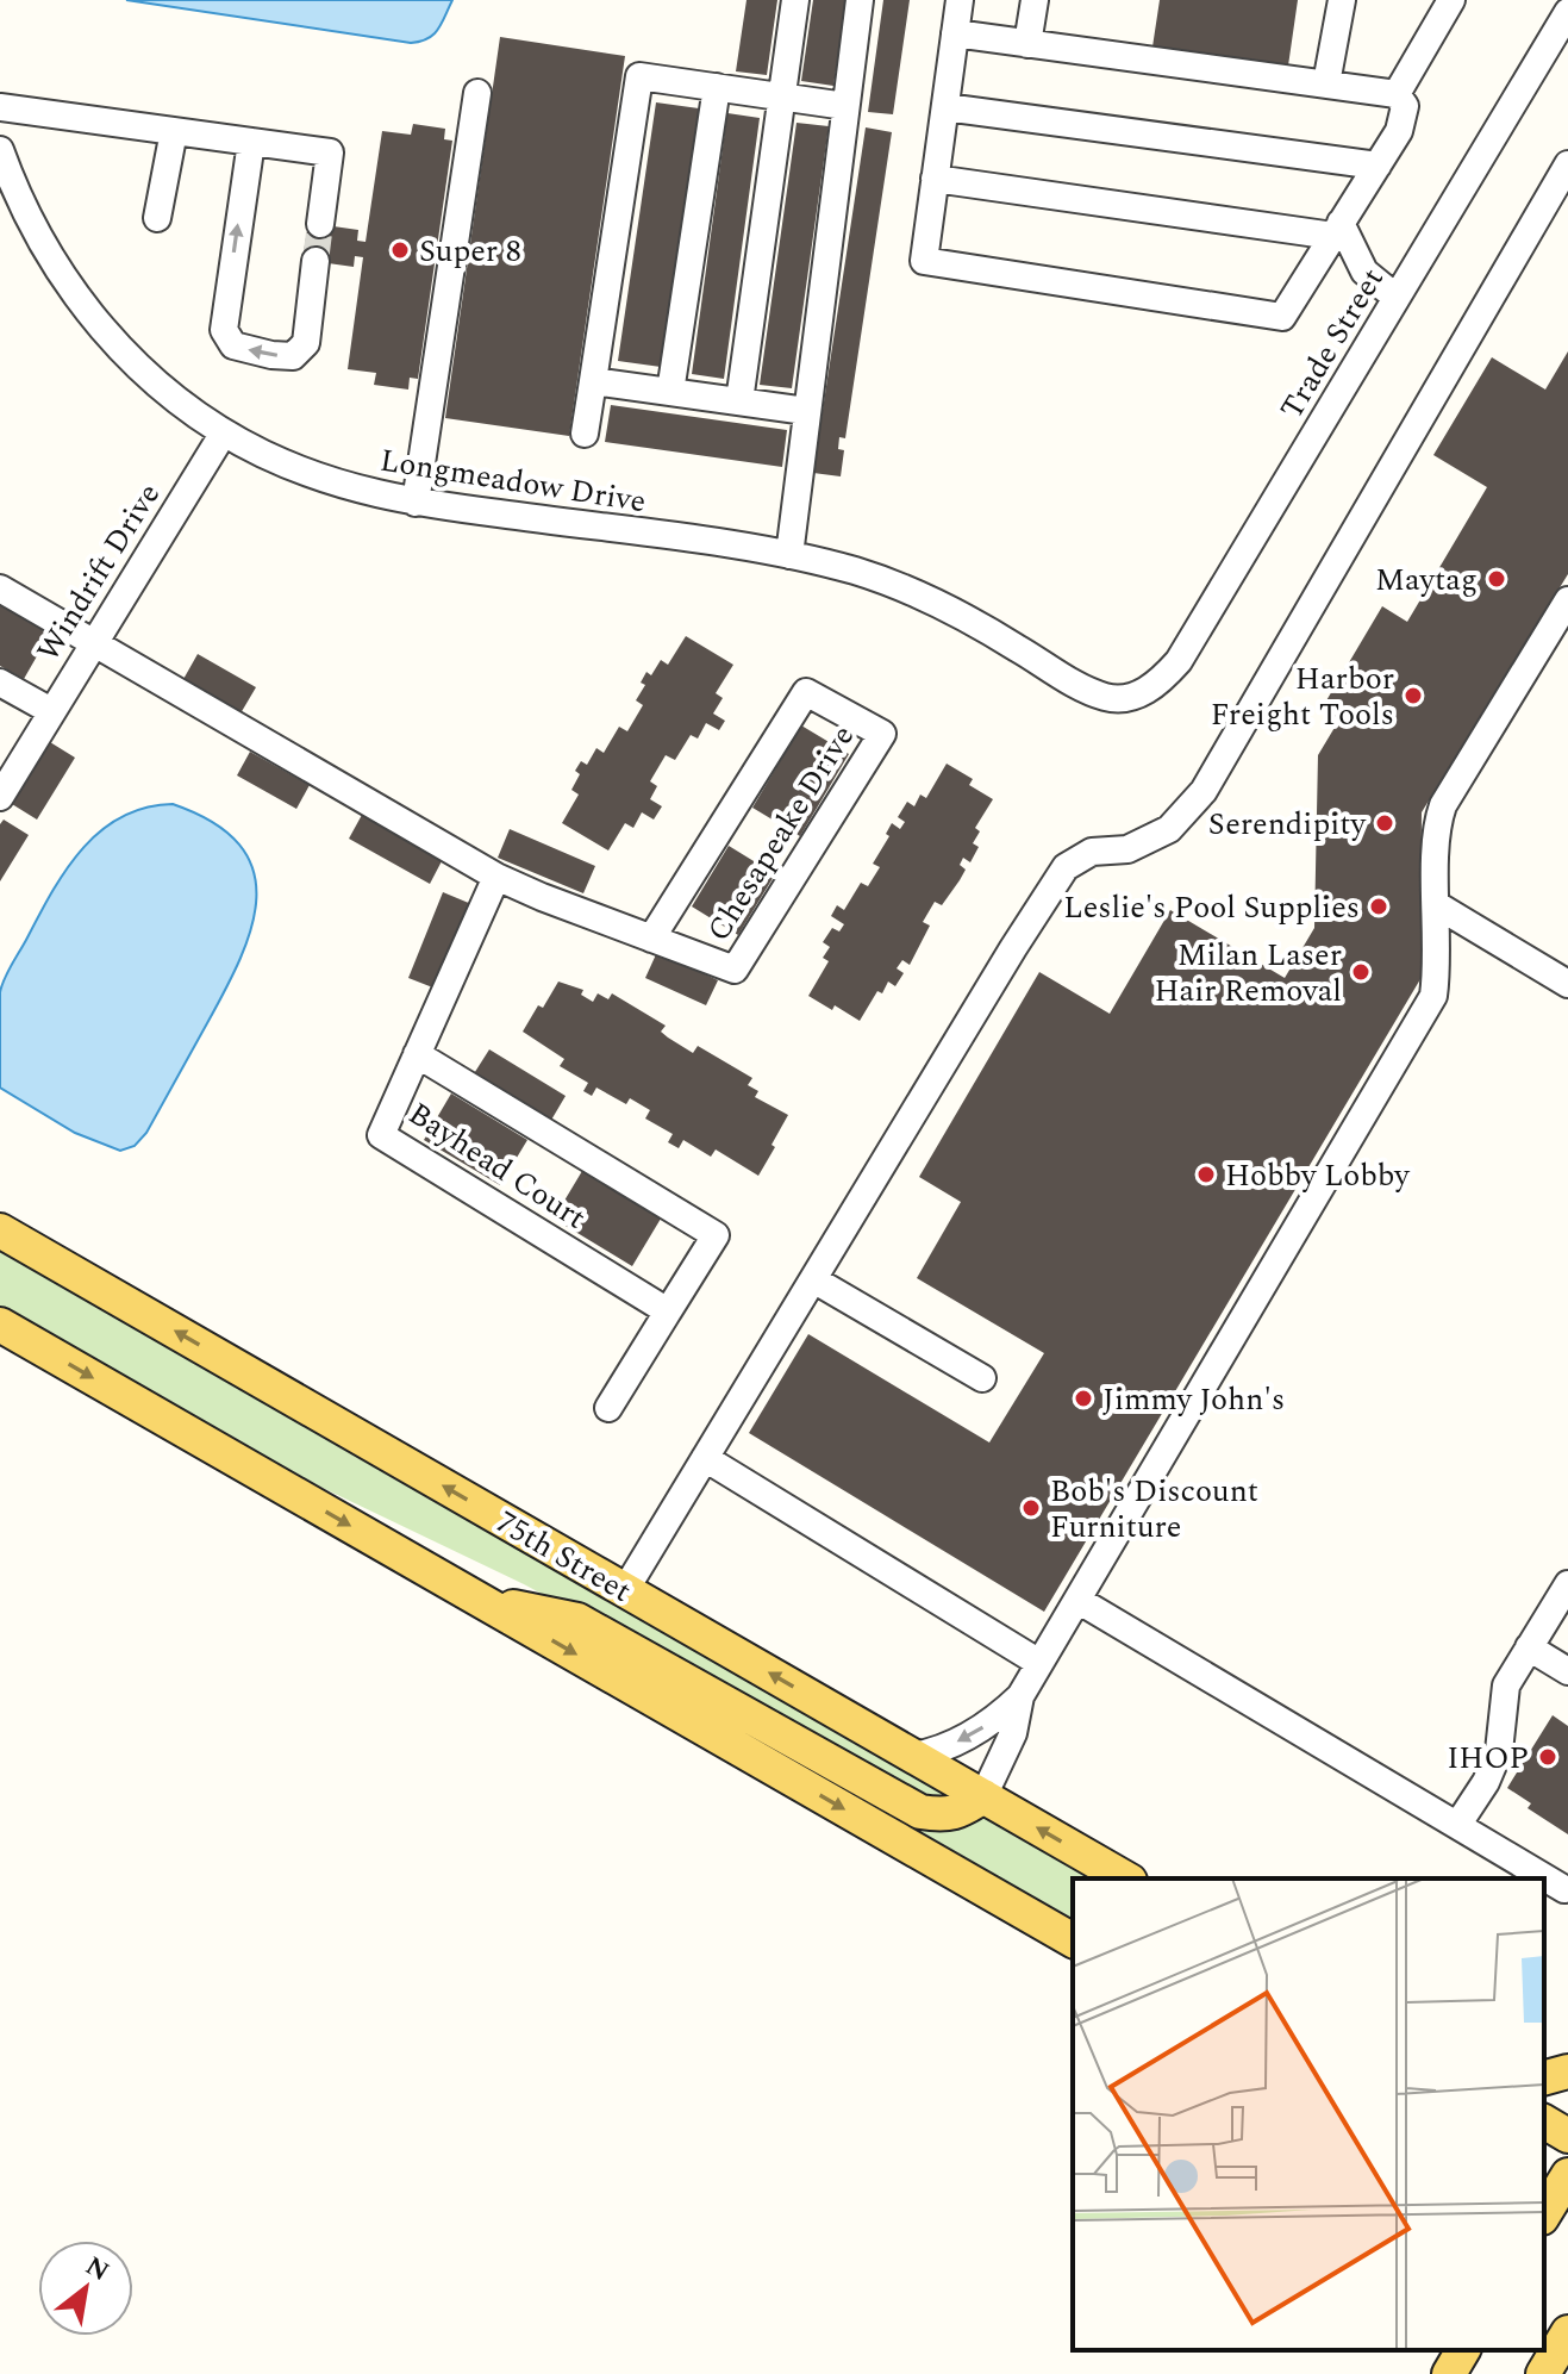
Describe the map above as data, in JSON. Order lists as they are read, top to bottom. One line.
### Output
{"streets":{"main road":["75th Street"],"street":["Trade Street","Longmeadow Drive","Windrift Drive","Chesapeake Drive","Bayhead Court"]},"crossings":[["Trade Street","Longmeadow Drive"],["Longmeadow Drive","Windrift Drive"],["Windrift Drive","Chesapeake Drive"],["Chesapeake Drive","Bayhead Court"]],"places":["Super 8","Maytag","Harbor Freight Tools","Serendipity","Leslie's Pool Supplies","Milan Laser Hair Removal","Hobby Lobby","Jimmy John's","Bob's Discount Furniture","IHOP"],"north":"top right"}
